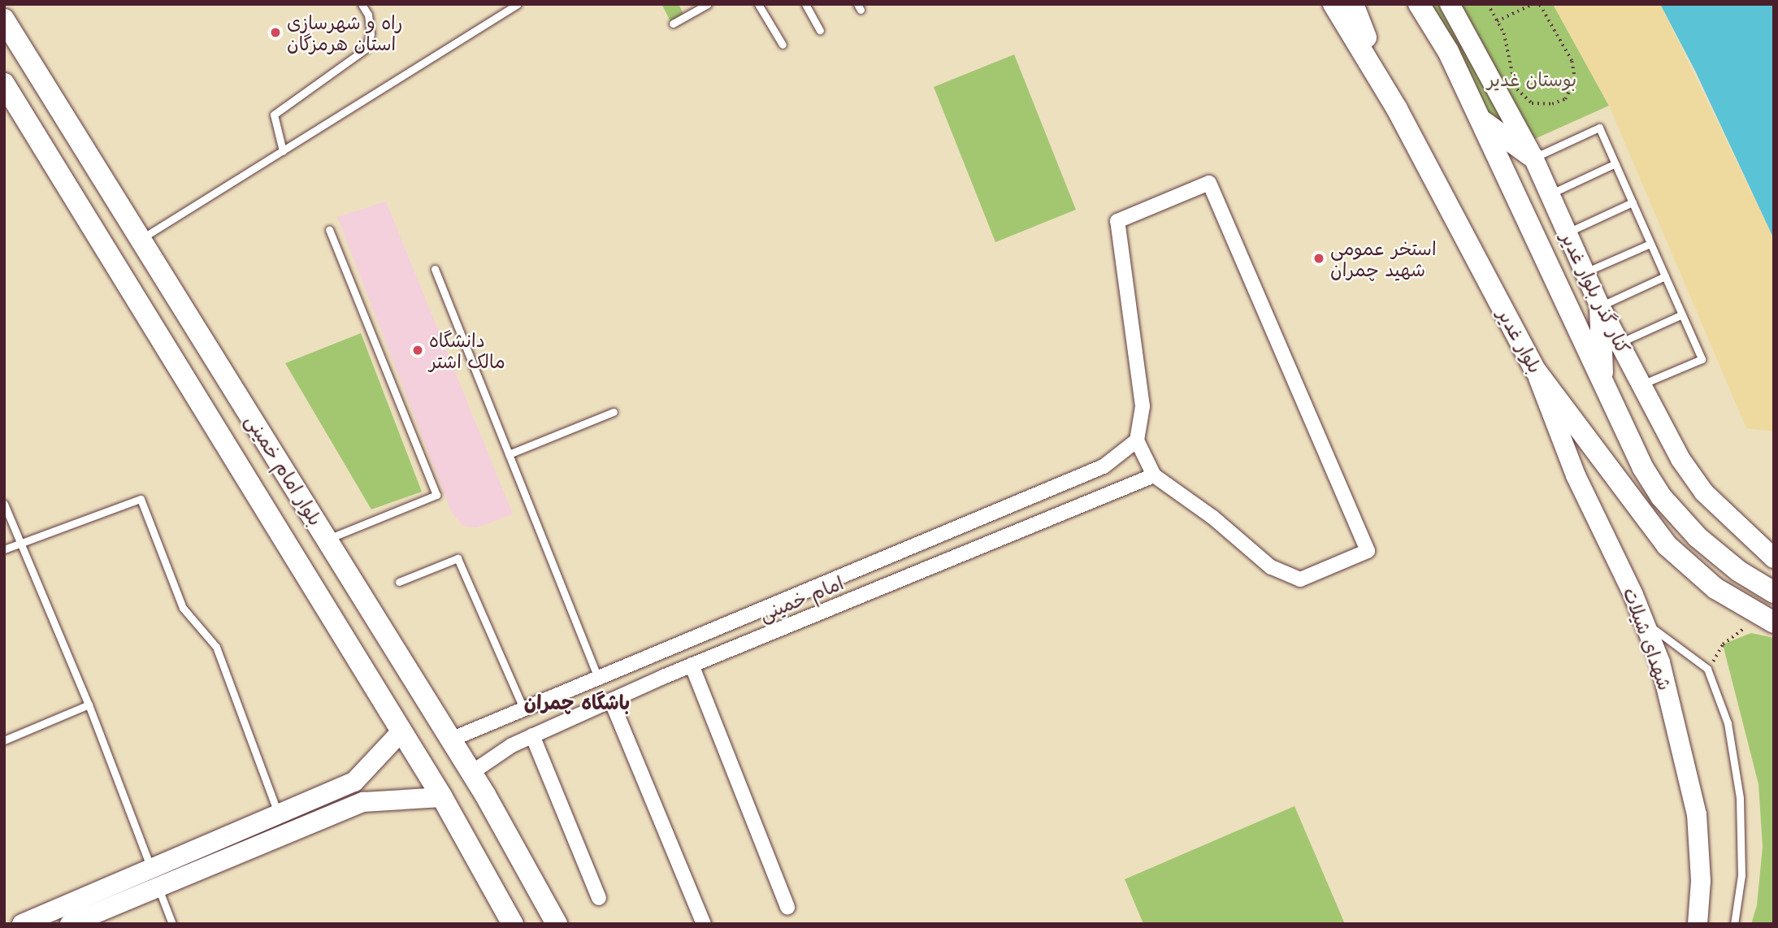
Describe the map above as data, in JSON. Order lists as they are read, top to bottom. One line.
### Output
{"streets":{"main road":["بلوار غدیر","بلوار امام خمینی"],"street":["کنار گذر بلوار غدیر","امام خمینی","شهدای شیلات"]},"crossings":[["بلوار غدیر","شهدای شیلات"],["بلوار امام خمینی","امام خمینی"]],"districts":["باشگاه چمران"],"parks":["بوستان غدیر"],"places":["راه و شهرسازی استان هرمزگان","استخر عمومی شهید چمران","دانشگاه مالک اشتر"]}
